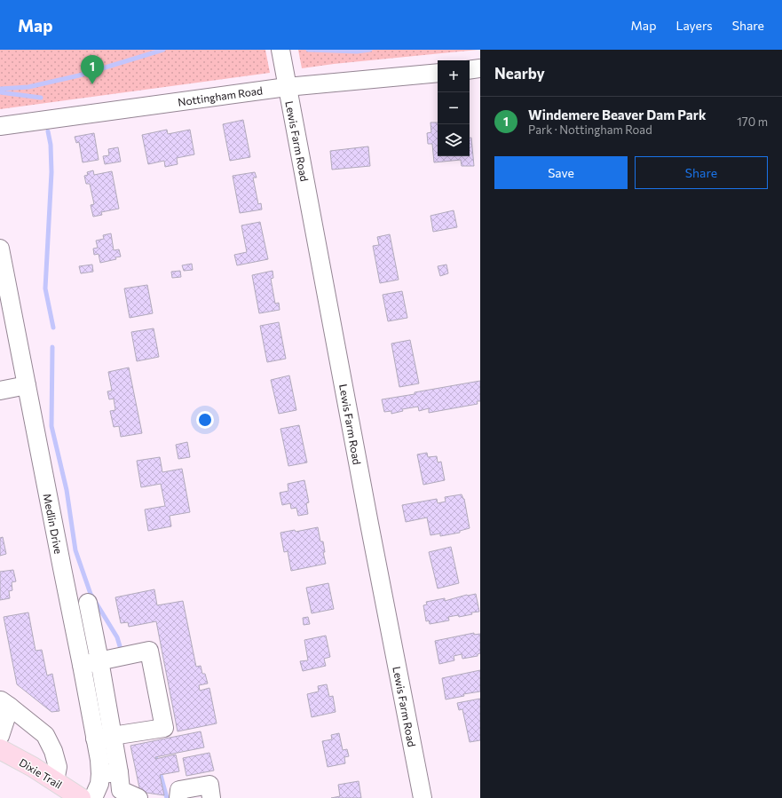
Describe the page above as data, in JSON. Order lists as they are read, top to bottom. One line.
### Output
{"streets":{"main road":["Dixie Trail"],"street":["Nottingham Road","Lewis Farm Road","Medlin Drive"]},"crossings":[["Nottingham Road","Lewis Farm Road"]],"page":{"header":"Map","nav":["Map","Layers","Share"],"heading":"Nearby","pins":"1","map_buttons":["+","−"],"list":[{"mark":"1","name":"Windemere Beaver Dam Park","note":"Park · Nottingham Road","value":"170 m"}],"buttons":["Save","Share"]}}
